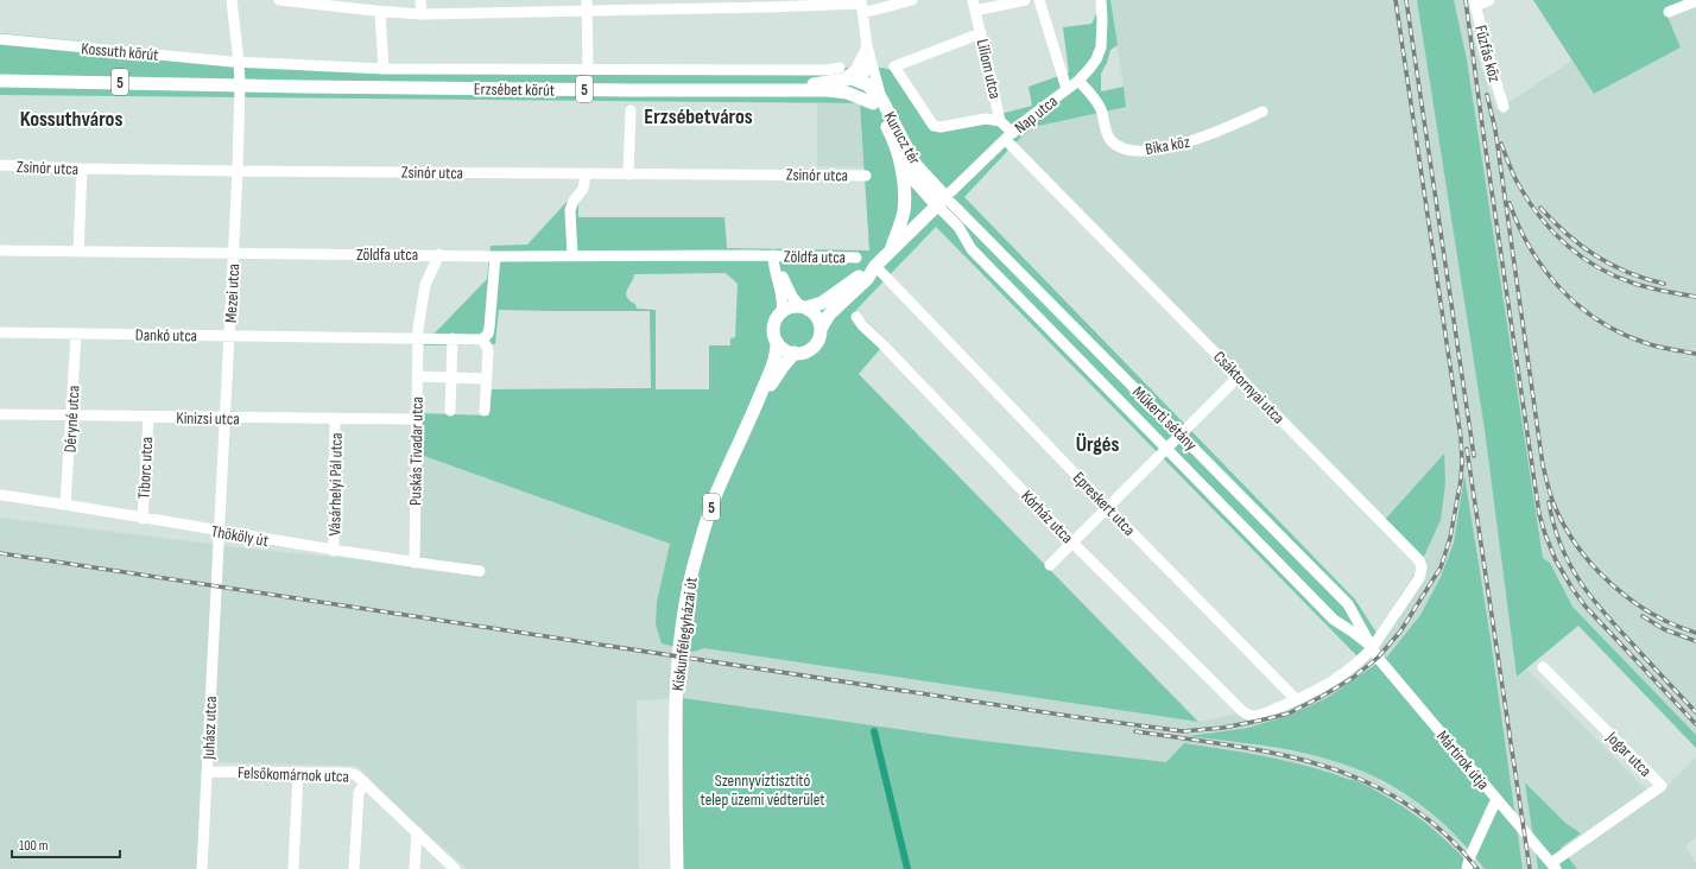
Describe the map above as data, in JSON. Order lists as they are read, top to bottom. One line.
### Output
{"streets":{"main road":["Kossuth körút","5","Erzsébet körút","Kurucz tér","Kiskunfélegyházai út"],"street":["Fűzfás köz","Liliom utca","Nap utca","Bika köz","Zsinór utca","Zöldfa utca","Mezei utca","Dankó utca","Csáktornyai utca","Kinizsi utca","Műkerti sétány","Déryné utca","Puskás Tivadar utca","Tiborc utca","Vásárhelyi Pál utca","Epreskert utca","Kórház utca","Thököly út","Juhász utca","Jogar utca","Mártírok útja","Felsőkomárnok utca"]},"crossings":[["Kossuth körút","Erzsébet körút"],["Kossuth körút","Mezei utca"],["Liliom utca","Nap utca"],["Liliom utca","Kurucz tér"],["Liliom utca","Csáktornyai utca"],["5","Kurucz tér"],["5","Zöldfa utca"],["5","Műkerti sétány"],["5","Epreskert utca"],["5","Kiskunfélegyházai út"],["Erzsébet körút","Kurucz tér"],["Erzsébet körút","Mezei utca"],["Nap utca","Bika köz"],["Nap utca","Csáktornyai utca"],["Kurucz tér","Műkerti sétány"],["Zsinór utca","Mezei utca"],["Zöldfa utca","Mezei utca"],["Zöldfa utca","Puskás Tivadar utca"],["Zöldfa utca","Kiskunfélegyházai út"],["Mezei utca","Dankó utca"],["Mezei utca","Kinizsi utca"],["Mezei utca","Thököly út"],["Mezei utca","Juhász utca"],["Dankó utca","Déryné utca"],["Dankó utca","Puskás Tivadar utca"],["Csáktornyai utca","Műkerti sétány"],["Csáktornyai utca","Mártírok útja"],["Kinizsi utca","Déryné utca"],["Kinizsi utca","Puskás Tivadar utca"],["Kinizsi utca","Tiborc utca"],["Kinizsi utca","Vásárhelyi Pál utca"],["Műkerti sétány","Mártírok útja"],["Déryné utca","Thököly út"],["Puskás Tivadar utca","Thököly út"],["Tiborc utca","Thököly út"],["Vásárhelyi Pál utca","Thököly út"],["Epreskert utca","Kórház utca"],["Juhász utca","Felsőkomárnok utca"],["Jogar utca","Mártírok útja"]],"districts":["Erzsébetváros","Kossuthváros","Ürgés"],"parks":["Szennyvíztisztító telep üzemi védterület"],"scale_bar":"100 m"}
